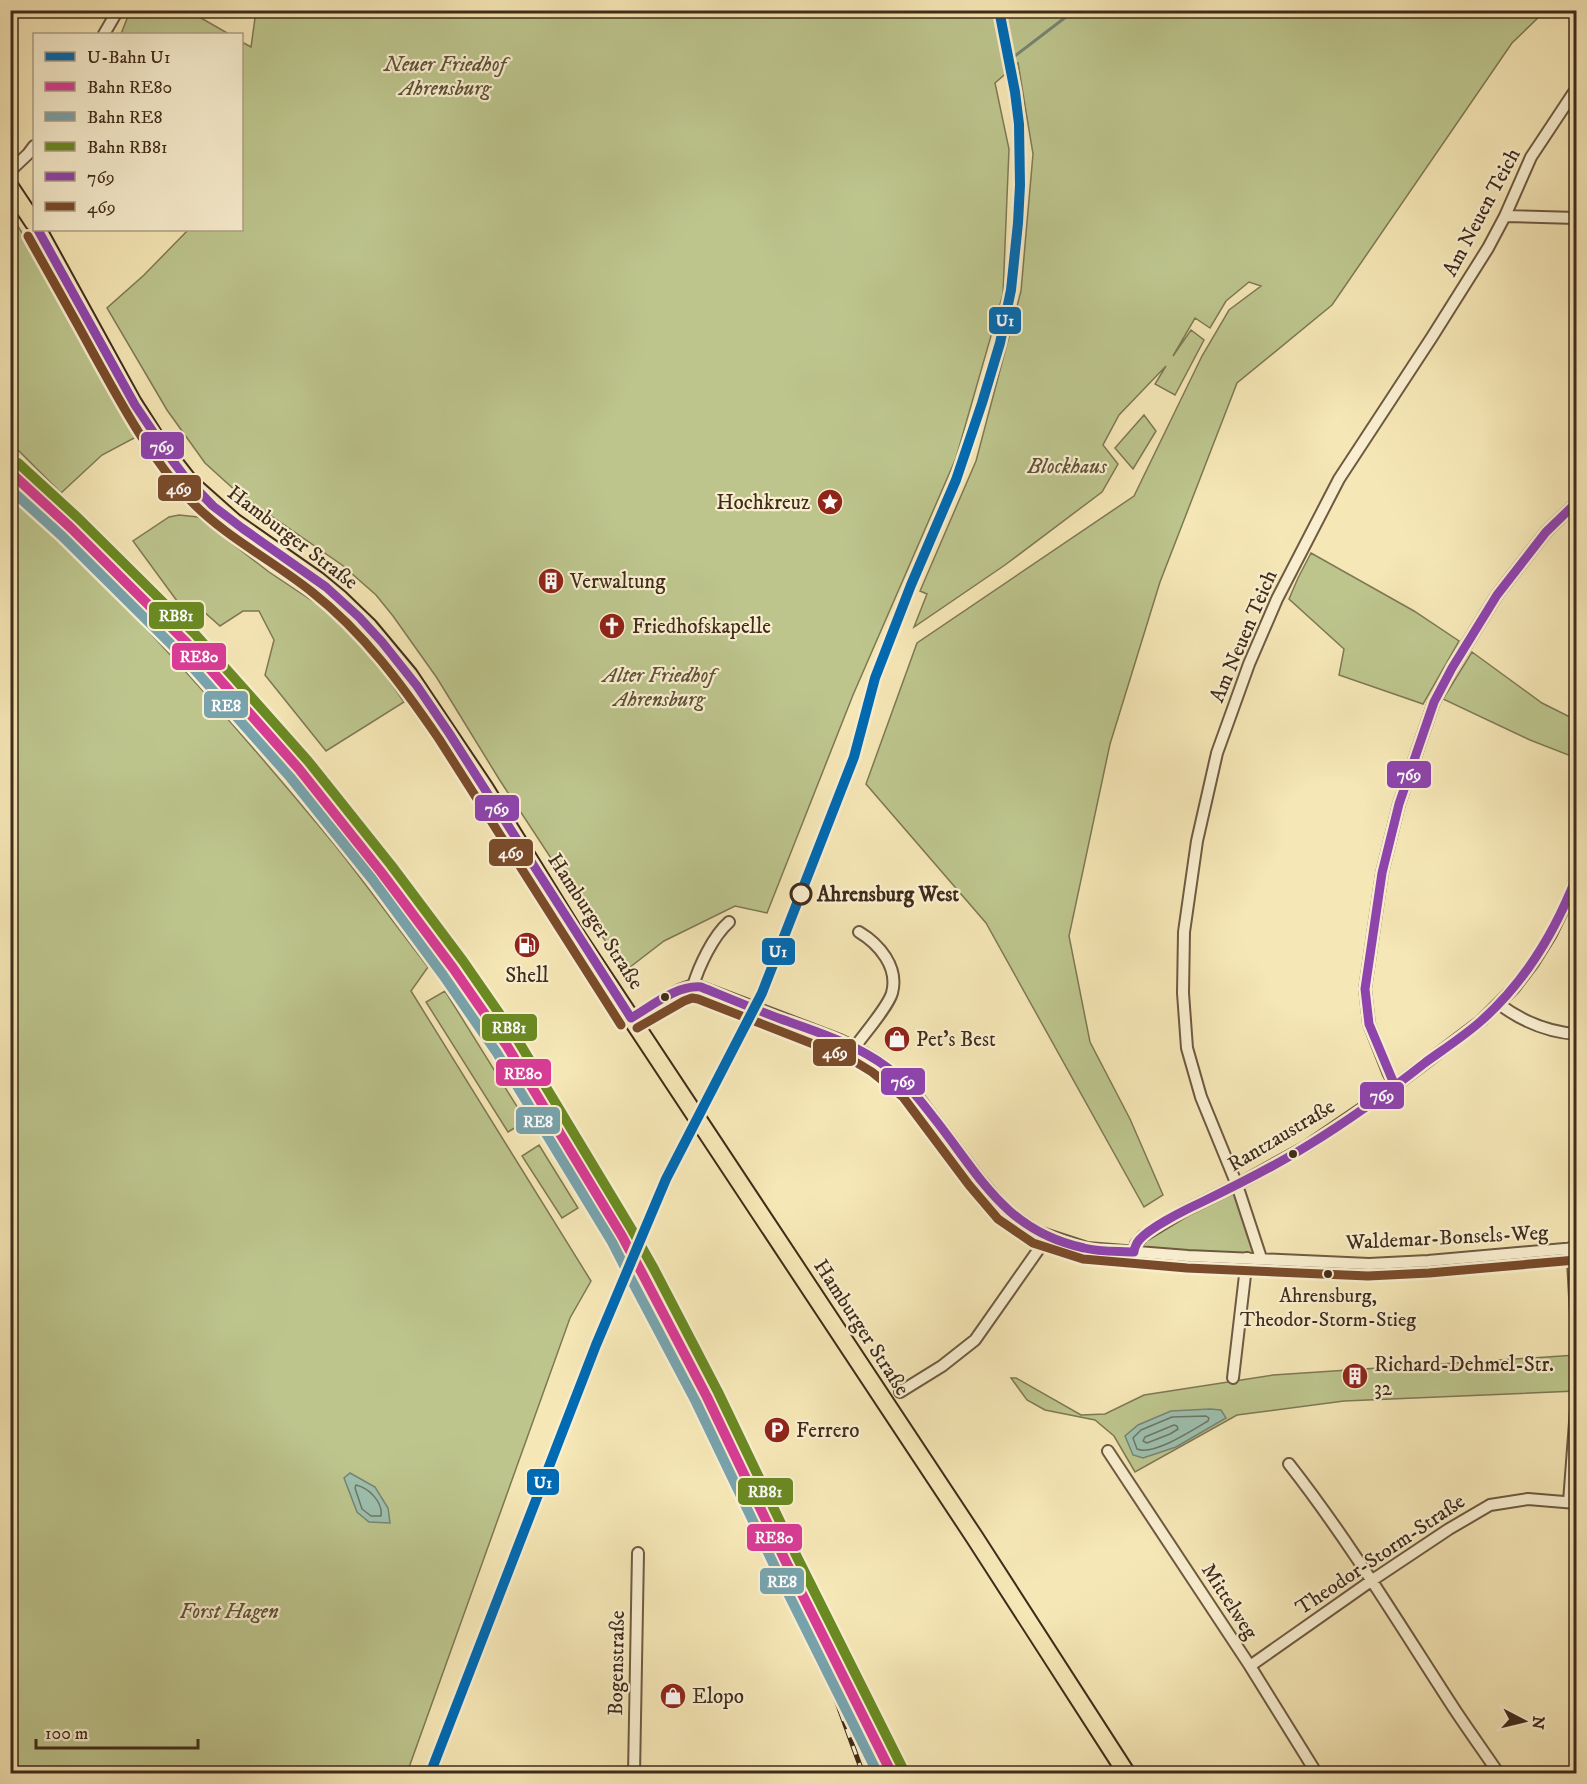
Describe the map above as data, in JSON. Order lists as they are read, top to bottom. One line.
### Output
{"streets":{"main road":["Hamburger Straße"],"street":["Am Neuen Teich","Rantzaustraße","Waldemar-Bonsels-Weg","Theodor-Storm-Straße","Mittelweg","Bogenstraße"]},"crossings":[["Am Neuen Teich","Rantzaustraße"],["Am Neuen Teich","Waldemar-Bonsels-Weg"],["Rantzaustraße","Waldemar-Bonsels-Weg"],["Theodor-Storm-Straße","Mittelweg"]],"parks":["Neuer Friedhof Ahrensburg","Blockhaus","Alter Friedhof Ahrensburg","Forst Hagen"],"places":{"place":["Hochkreuz"],"building":["Verwaltung","Richard-Dehmel-Str. 32"],"church":["Friedhofskapelle"],"other":["Ahrensburg West","Ahrensburg, Theodor-Storm-Stieg"],"fuel station":["Shell"],"shop":["Pet's Best","Elopo"],"parking":["Ferrero"]},"lines":["metro line U1","transit line 769","transit line 469","rail line RB81","rail line RE80","rail line RE8"],"legend":["U-Bahn U1","Bahn RE80","Bahn RE8","Bahn RB81","769","469"],"scale_bar":"100 m","north":"right"}
